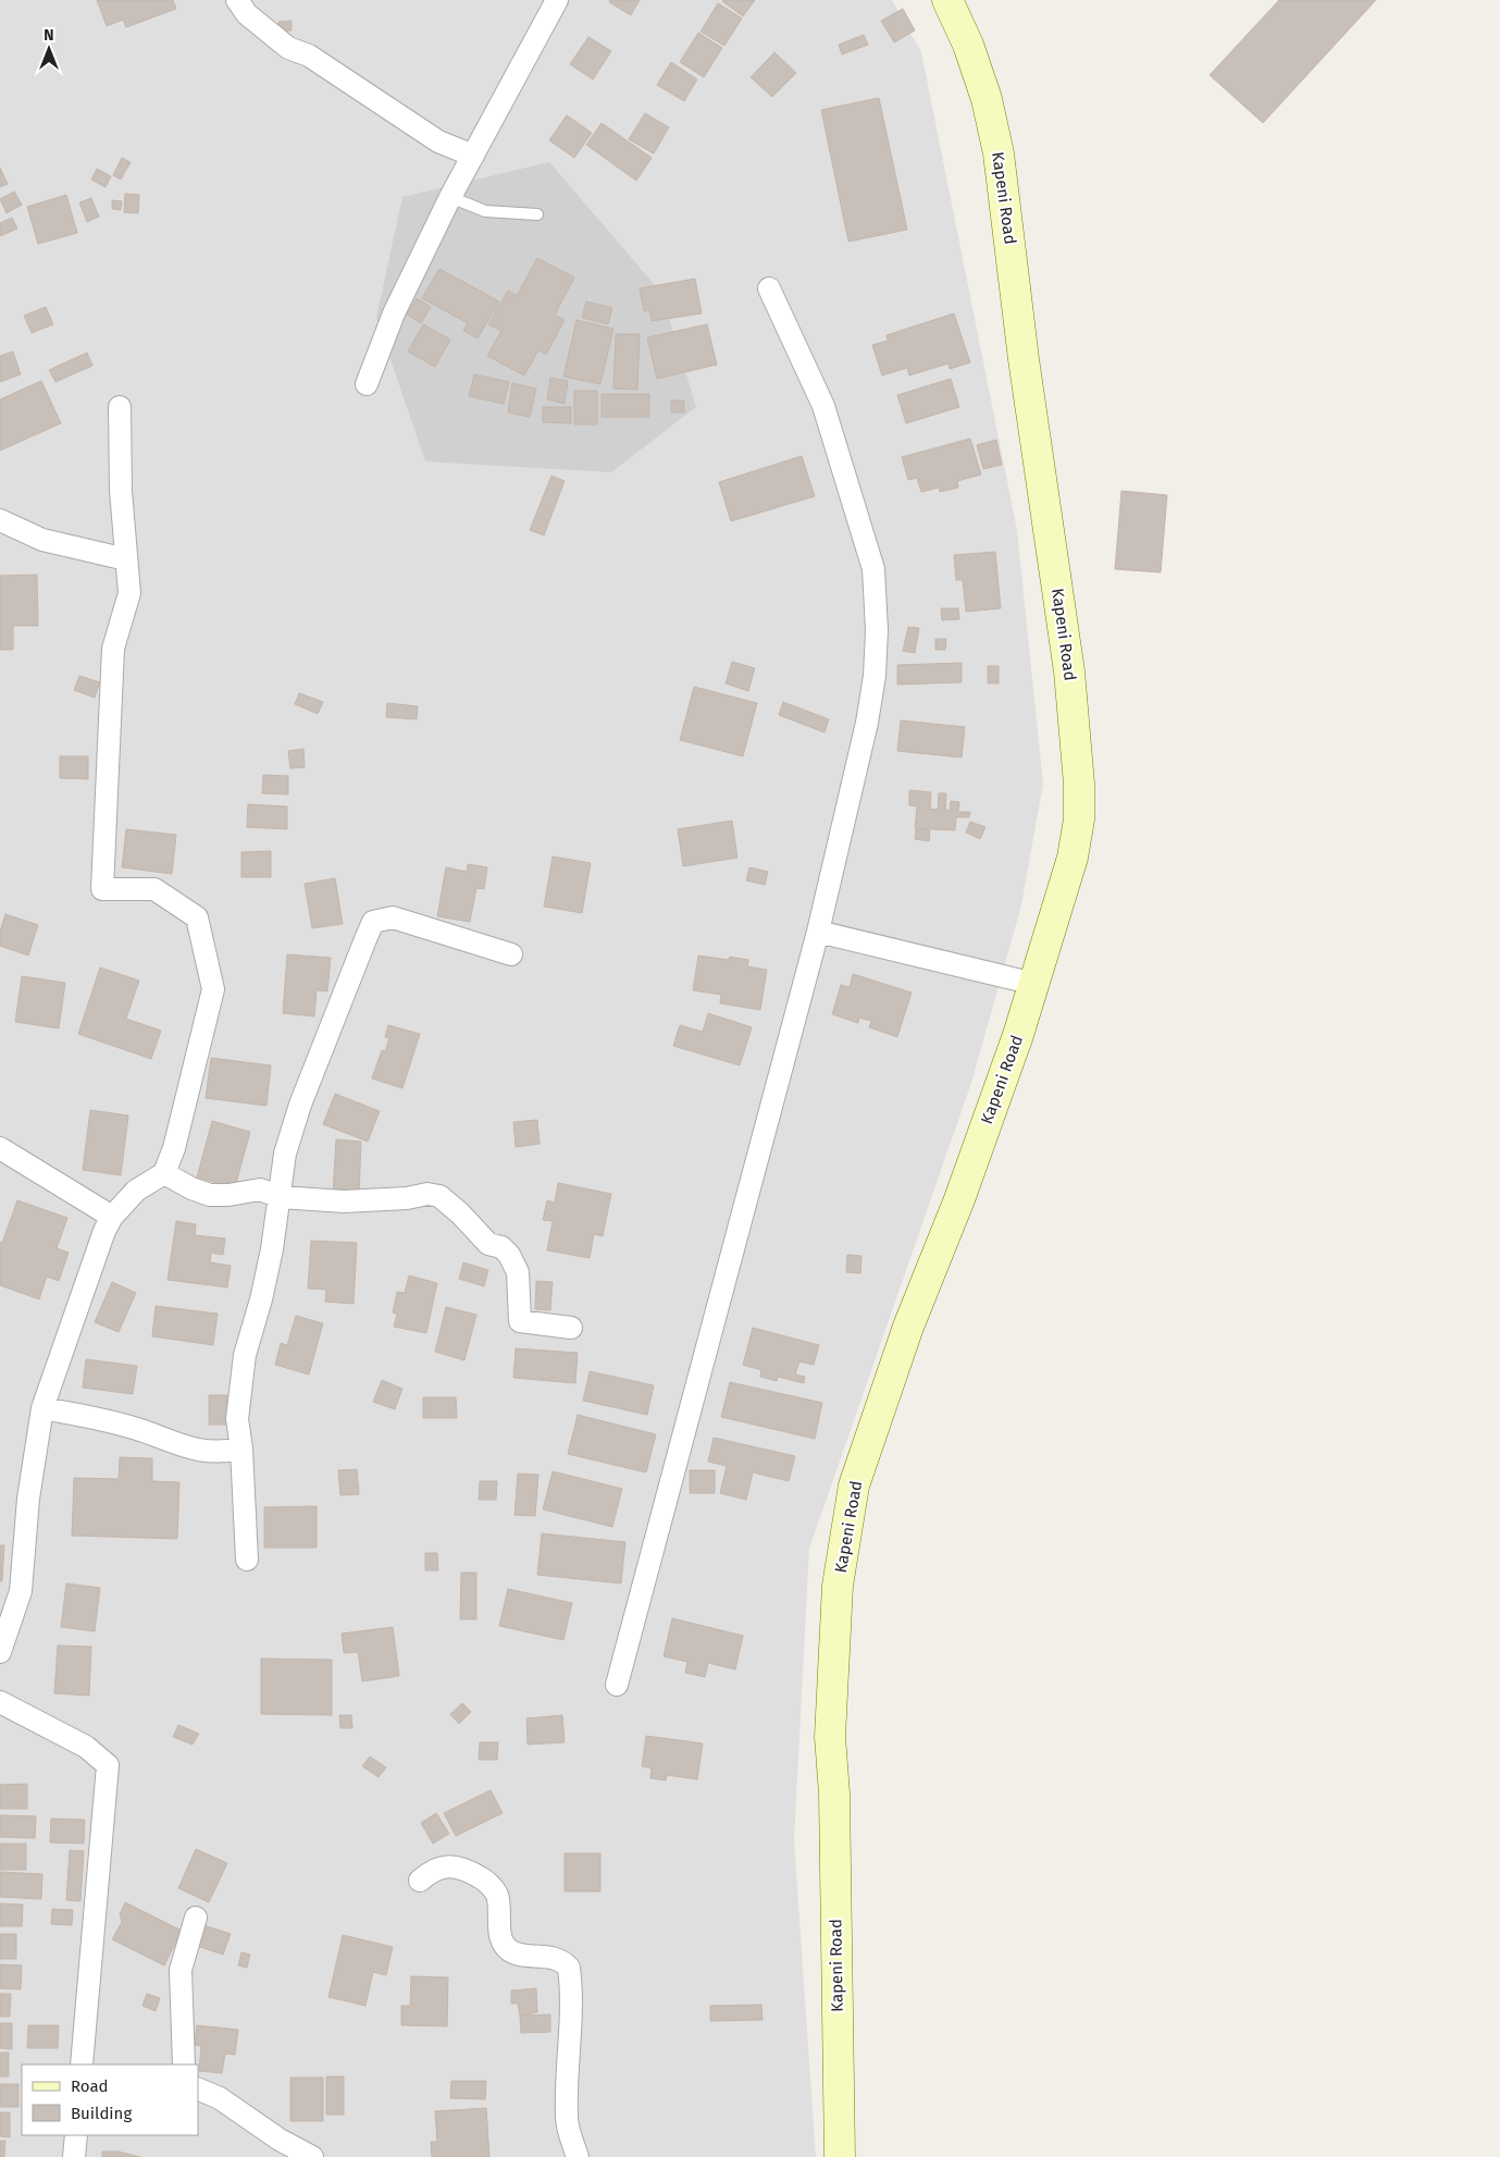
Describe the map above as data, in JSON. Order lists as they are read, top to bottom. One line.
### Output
{"streets":{"main road":["Kapeni Road"]},"legend":["Road","Building"],"north":"top"}
